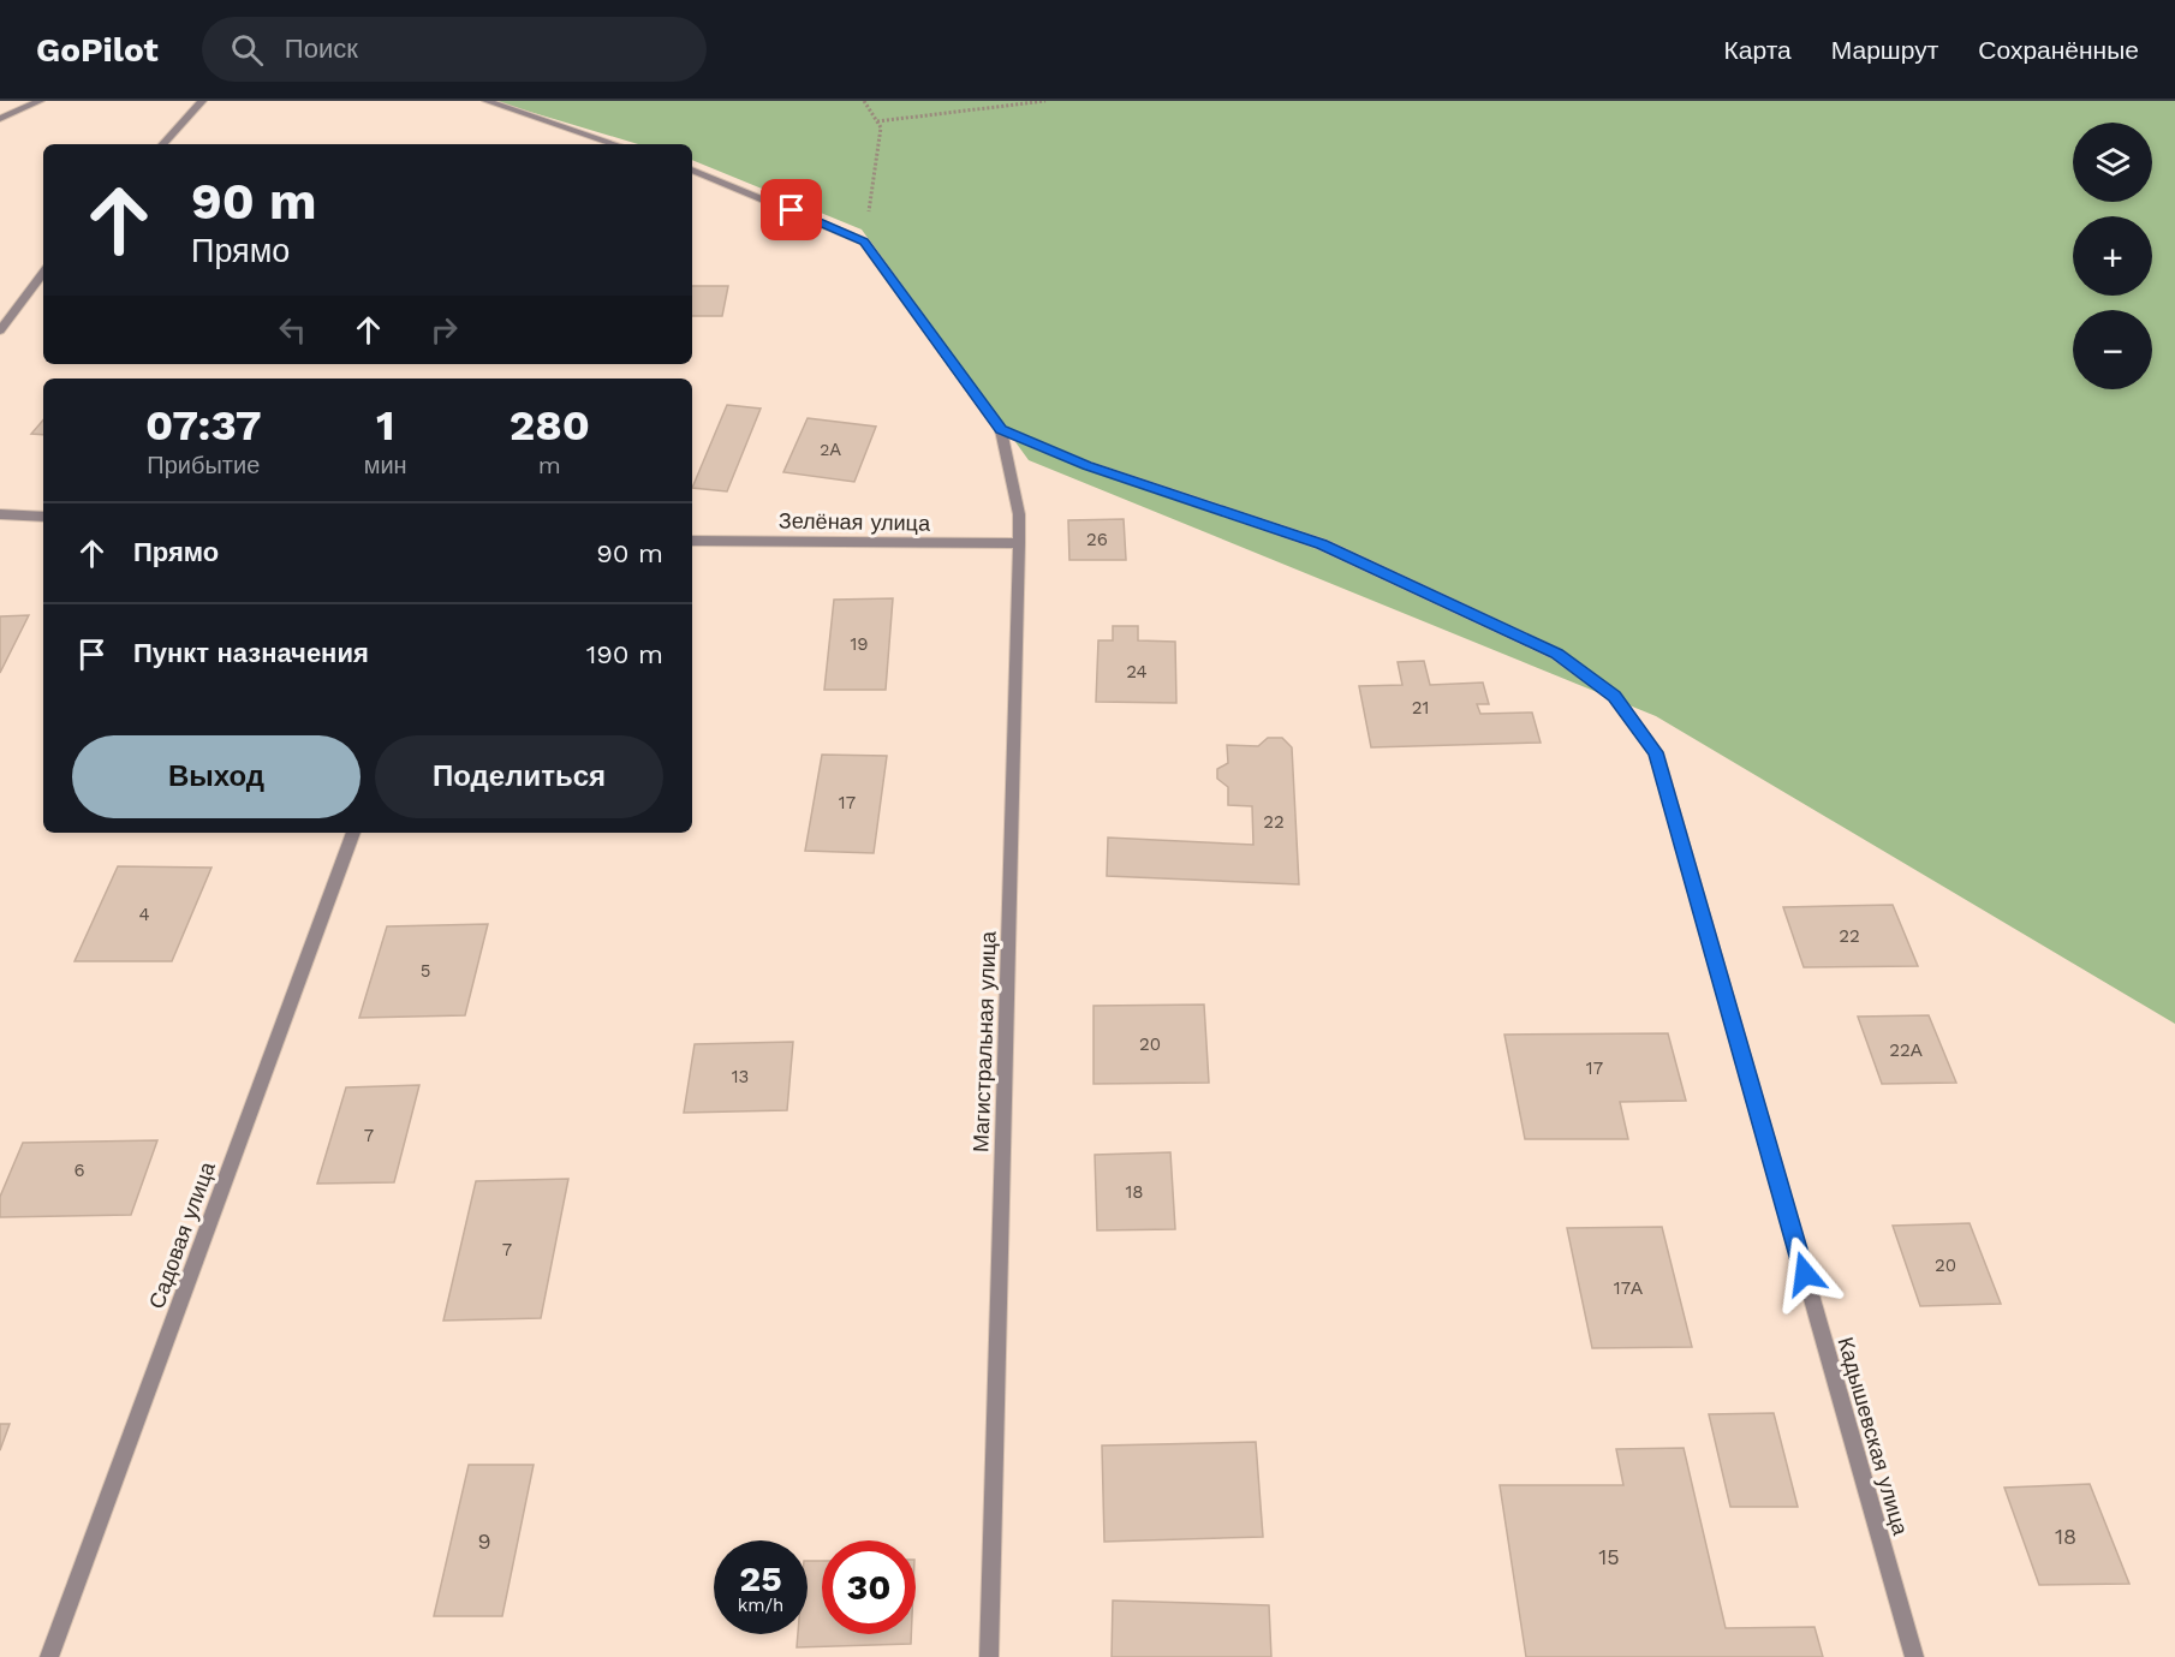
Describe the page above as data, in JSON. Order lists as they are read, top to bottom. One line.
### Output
{"streets":{"street":["Зелёная улица","Магистральная улица","Садовая улица","Кадышевская улица"]},"crossings":[["Зелёная улица","Магистральная улица"],["Магистральная улица","Кадышевская улица"]],"house_numbers":["2А","26","19","24","21","17","22","4","22","5","20","22А","17","13","7","6","18","7","20","17А","18","9","15"],"page":{"header":"GoPilot","search":"Поиск","nav":["Карта","Маршрут","Сохранённые"],"map_buttons":["+","−"],"turn":["90 m","Прямо"],"eta":["07:37","Прибытие","1","мин","280","m"],"list":[{"name":"Прямо","value":"90 m"},{"name":"Пункт назначения","value":"190 m"}],"buttons":["Выход","Поделиться"],"speed":"25 km/h","limit":"30"}}
